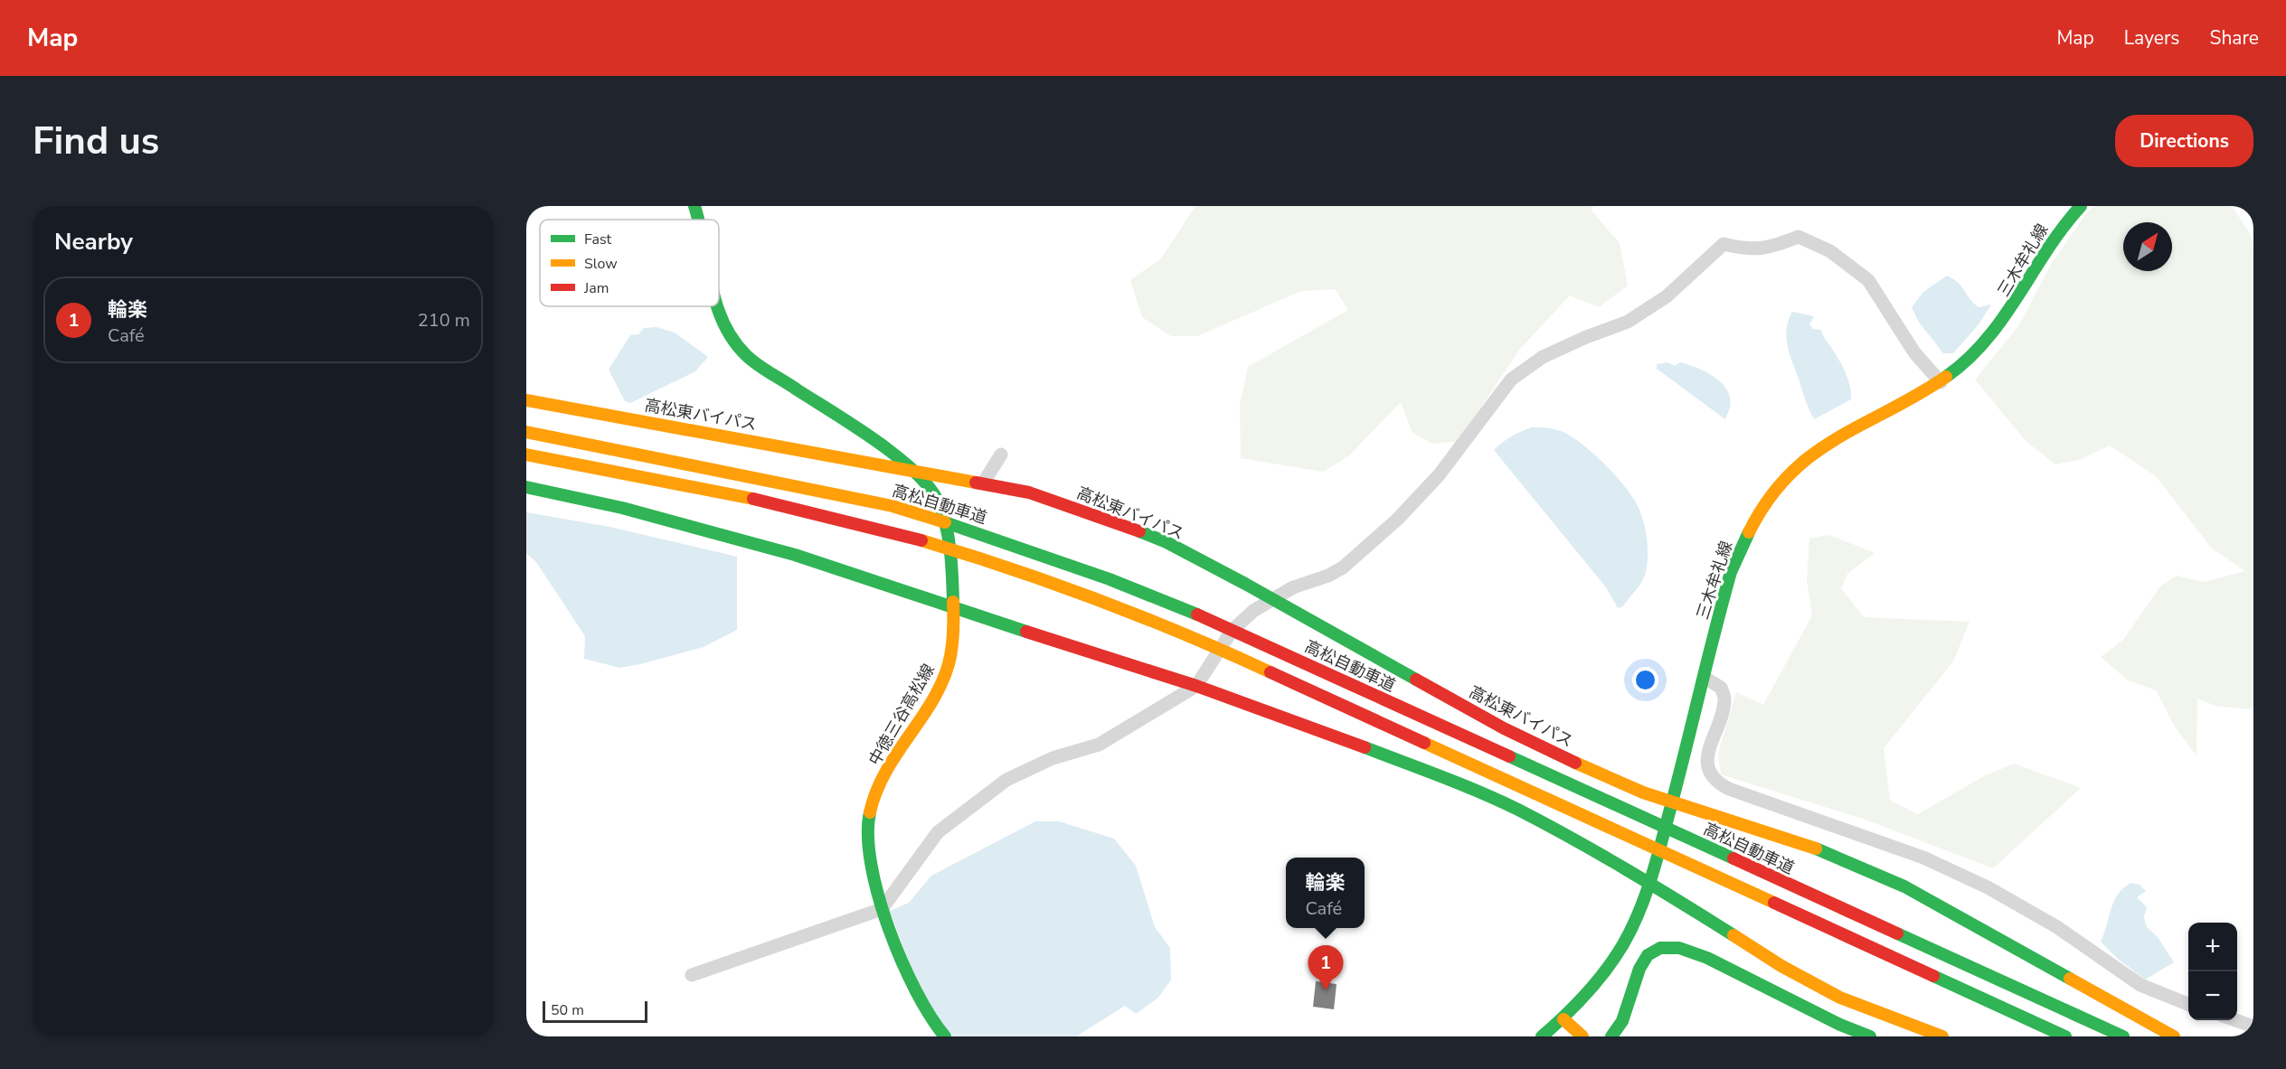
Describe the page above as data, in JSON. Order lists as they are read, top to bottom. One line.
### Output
{"streets":{"main road":["三木牟礼線","高松東バイパス","高松自動車道","中徳三谷高松線"]},"crossings":[["三木牟礼線","高松東バイパス"],["高松東バイパス","中徳三谷高松線"]],"legend":["Fast","Slow","Jam"],"scale_bar":"50 m","north":"top right","page":{"header":"Map","nav":["Map","Layers","Share"],"buttons":"Directions","title":"Find us","heading":"Nearby","list":[{"mark":"1","name":"輪楽","note":"Café","value":"210 m"}],"popup":["輪楽","Café"],"map_buttons":["+","−"],"pins":"1","scale":"50 m"}}
